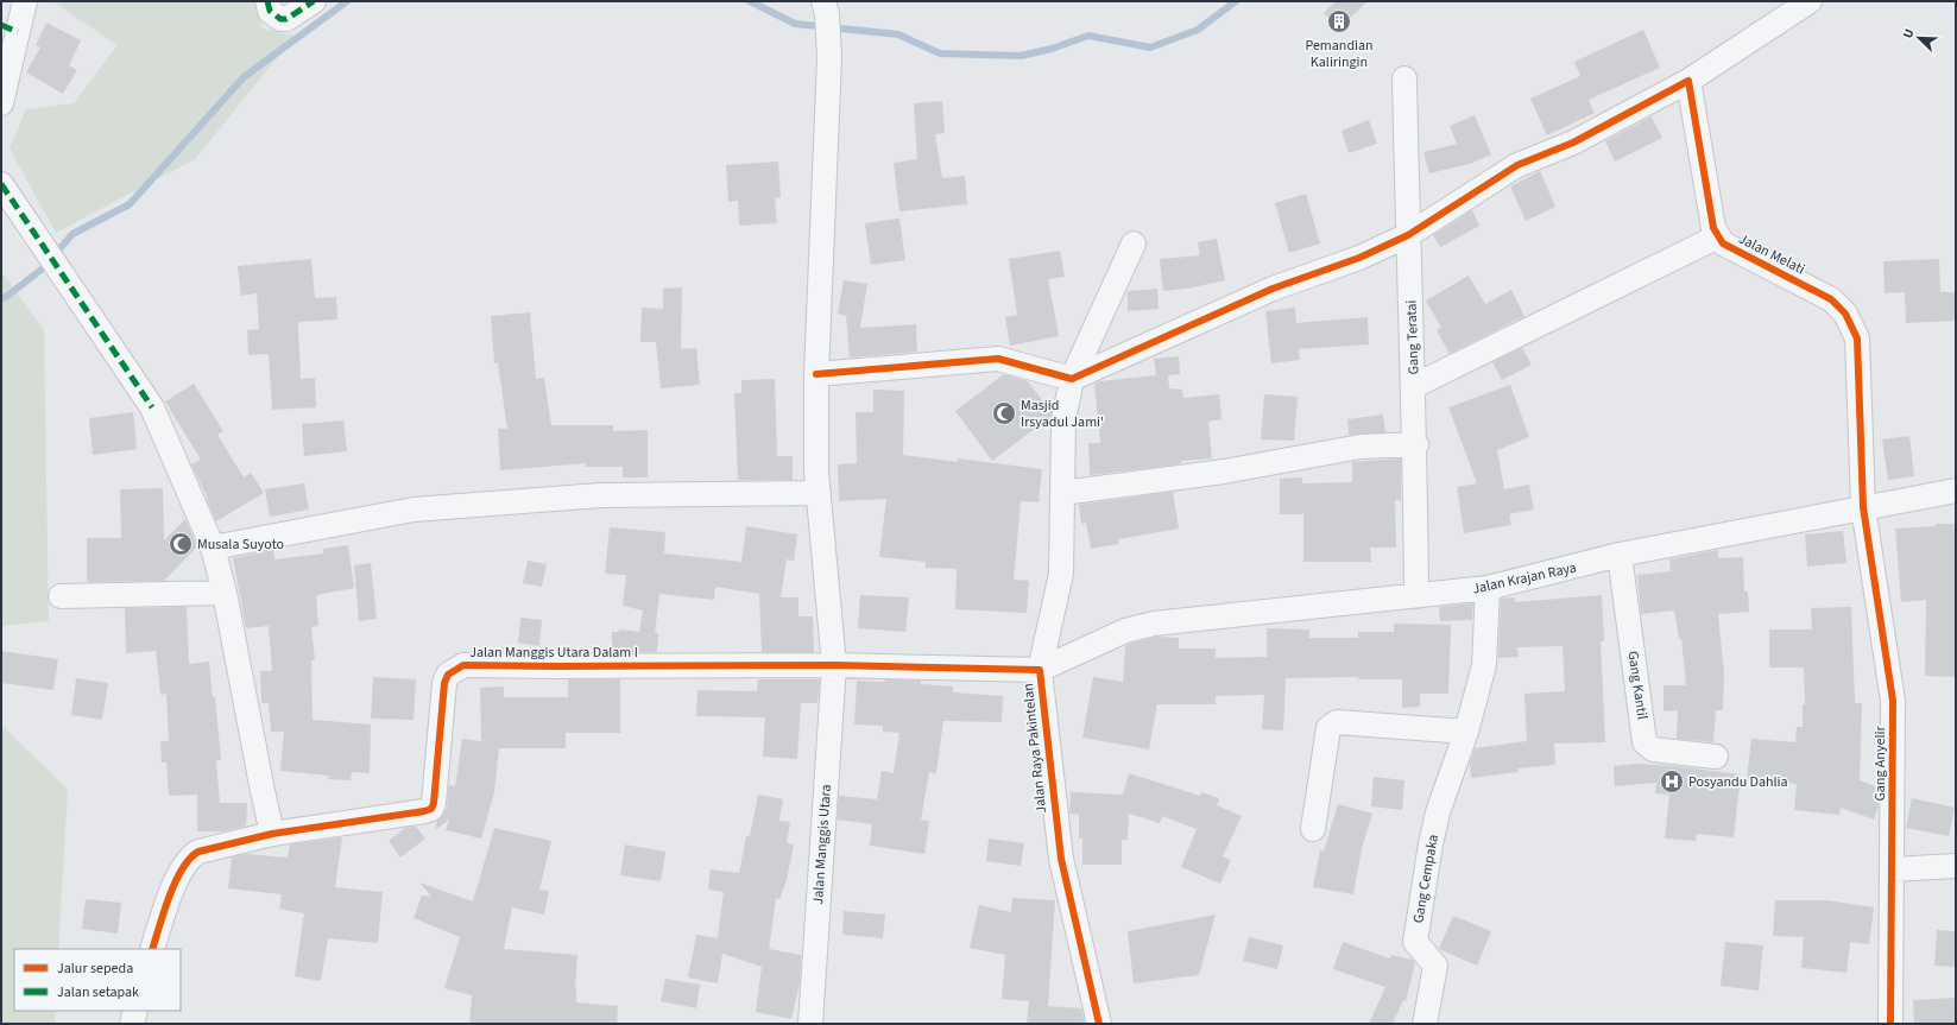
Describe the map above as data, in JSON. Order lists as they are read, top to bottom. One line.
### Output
{"streets":{"street":["Jalan Melati","Gang Teratai","Jalan Krajan Raya","Jalan Manggis Utara Dalam I","Gang Kantil","Jalan Raya Pakintelan","Gang Anyelir","Jalan Manggis Utara","Gang Cempaka"]},"crossings":[["Jalan Melati","Jalan Krajan Raya"],["Jalan Melati","Gang Anyelir"],["Gang Teratai","Jalan Krajan Raya"],["Jalan Krajan Raya","Gang Kantil"],["Jalan Krajan Raya","Jalan Raya Pakintelan"],["Jalan Krajan Raya","Gang Anyelir"],["Jalan Krajan Raya","Gang Cempaka"],["Jalan Manggis Utara Dalam I","Jalan Raya Pakintelan"],["Jalan Manggis Utara Dalam I","Jalan Manggis Utara"],["Jalan Raya Pakintelan","Jalan Manggis Utara"]],"places":{"building":["Pemandian Kaliringin"],"mosque":["Masjid Irsyadul Jami'","Musala Suyoto"],"hospital":["Posyandu Dahlia"]},"legend":["Jalur sepeda","Jalan setapak"],"north":"top left"}
